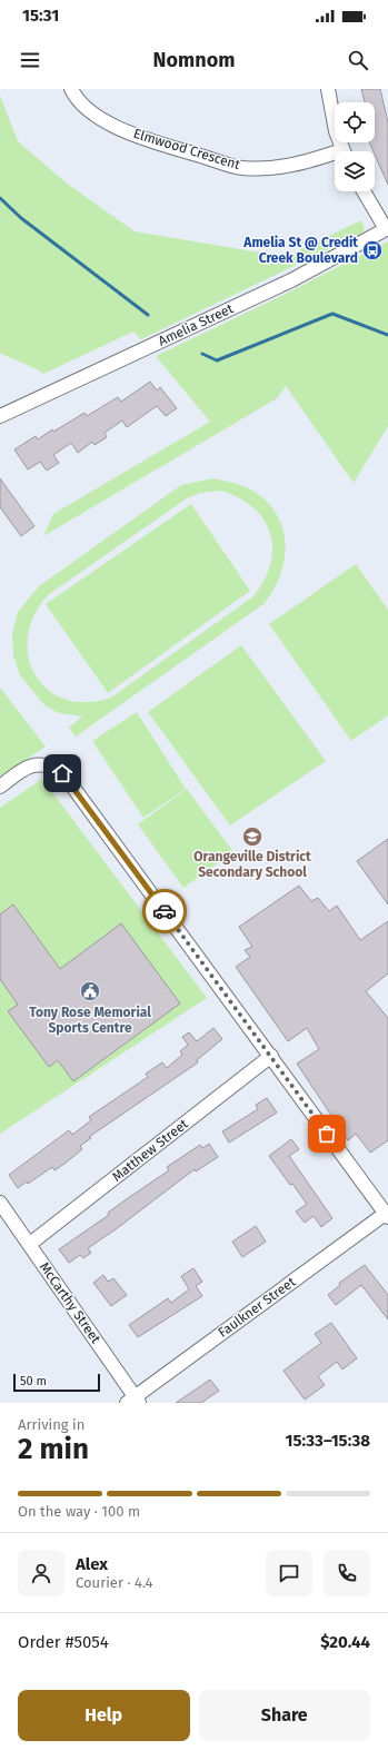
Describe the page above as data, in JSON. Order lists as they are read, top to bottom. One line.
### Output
{"streets":{"street":["Elmwood Crescent","Amelia Street","Matthew Street","McCarthy Street","Faulkner Street"]},"crossings":[["Matthew Street","McCarthy Street"],["McCarthy Street","Faulkner Street"]],"places":{"bus stop":["Amelia St @ Credit Creek Boulevard"],"school or university":["Orangeville District Secondary School"],"public building":["Tony Rose Memorial Sports Centre"]},"scale_bar":"50 m","page":{"status":"15:31","header":"Nomnom","scale":"50 m","heading":["2 min","Arriving in","15:33–15:38"],"panel":["Alex","Courier · 4.4","Order #5054","$20.44"],"bar":"On the way · 100 m","buttons":["Help","Share"]}}
